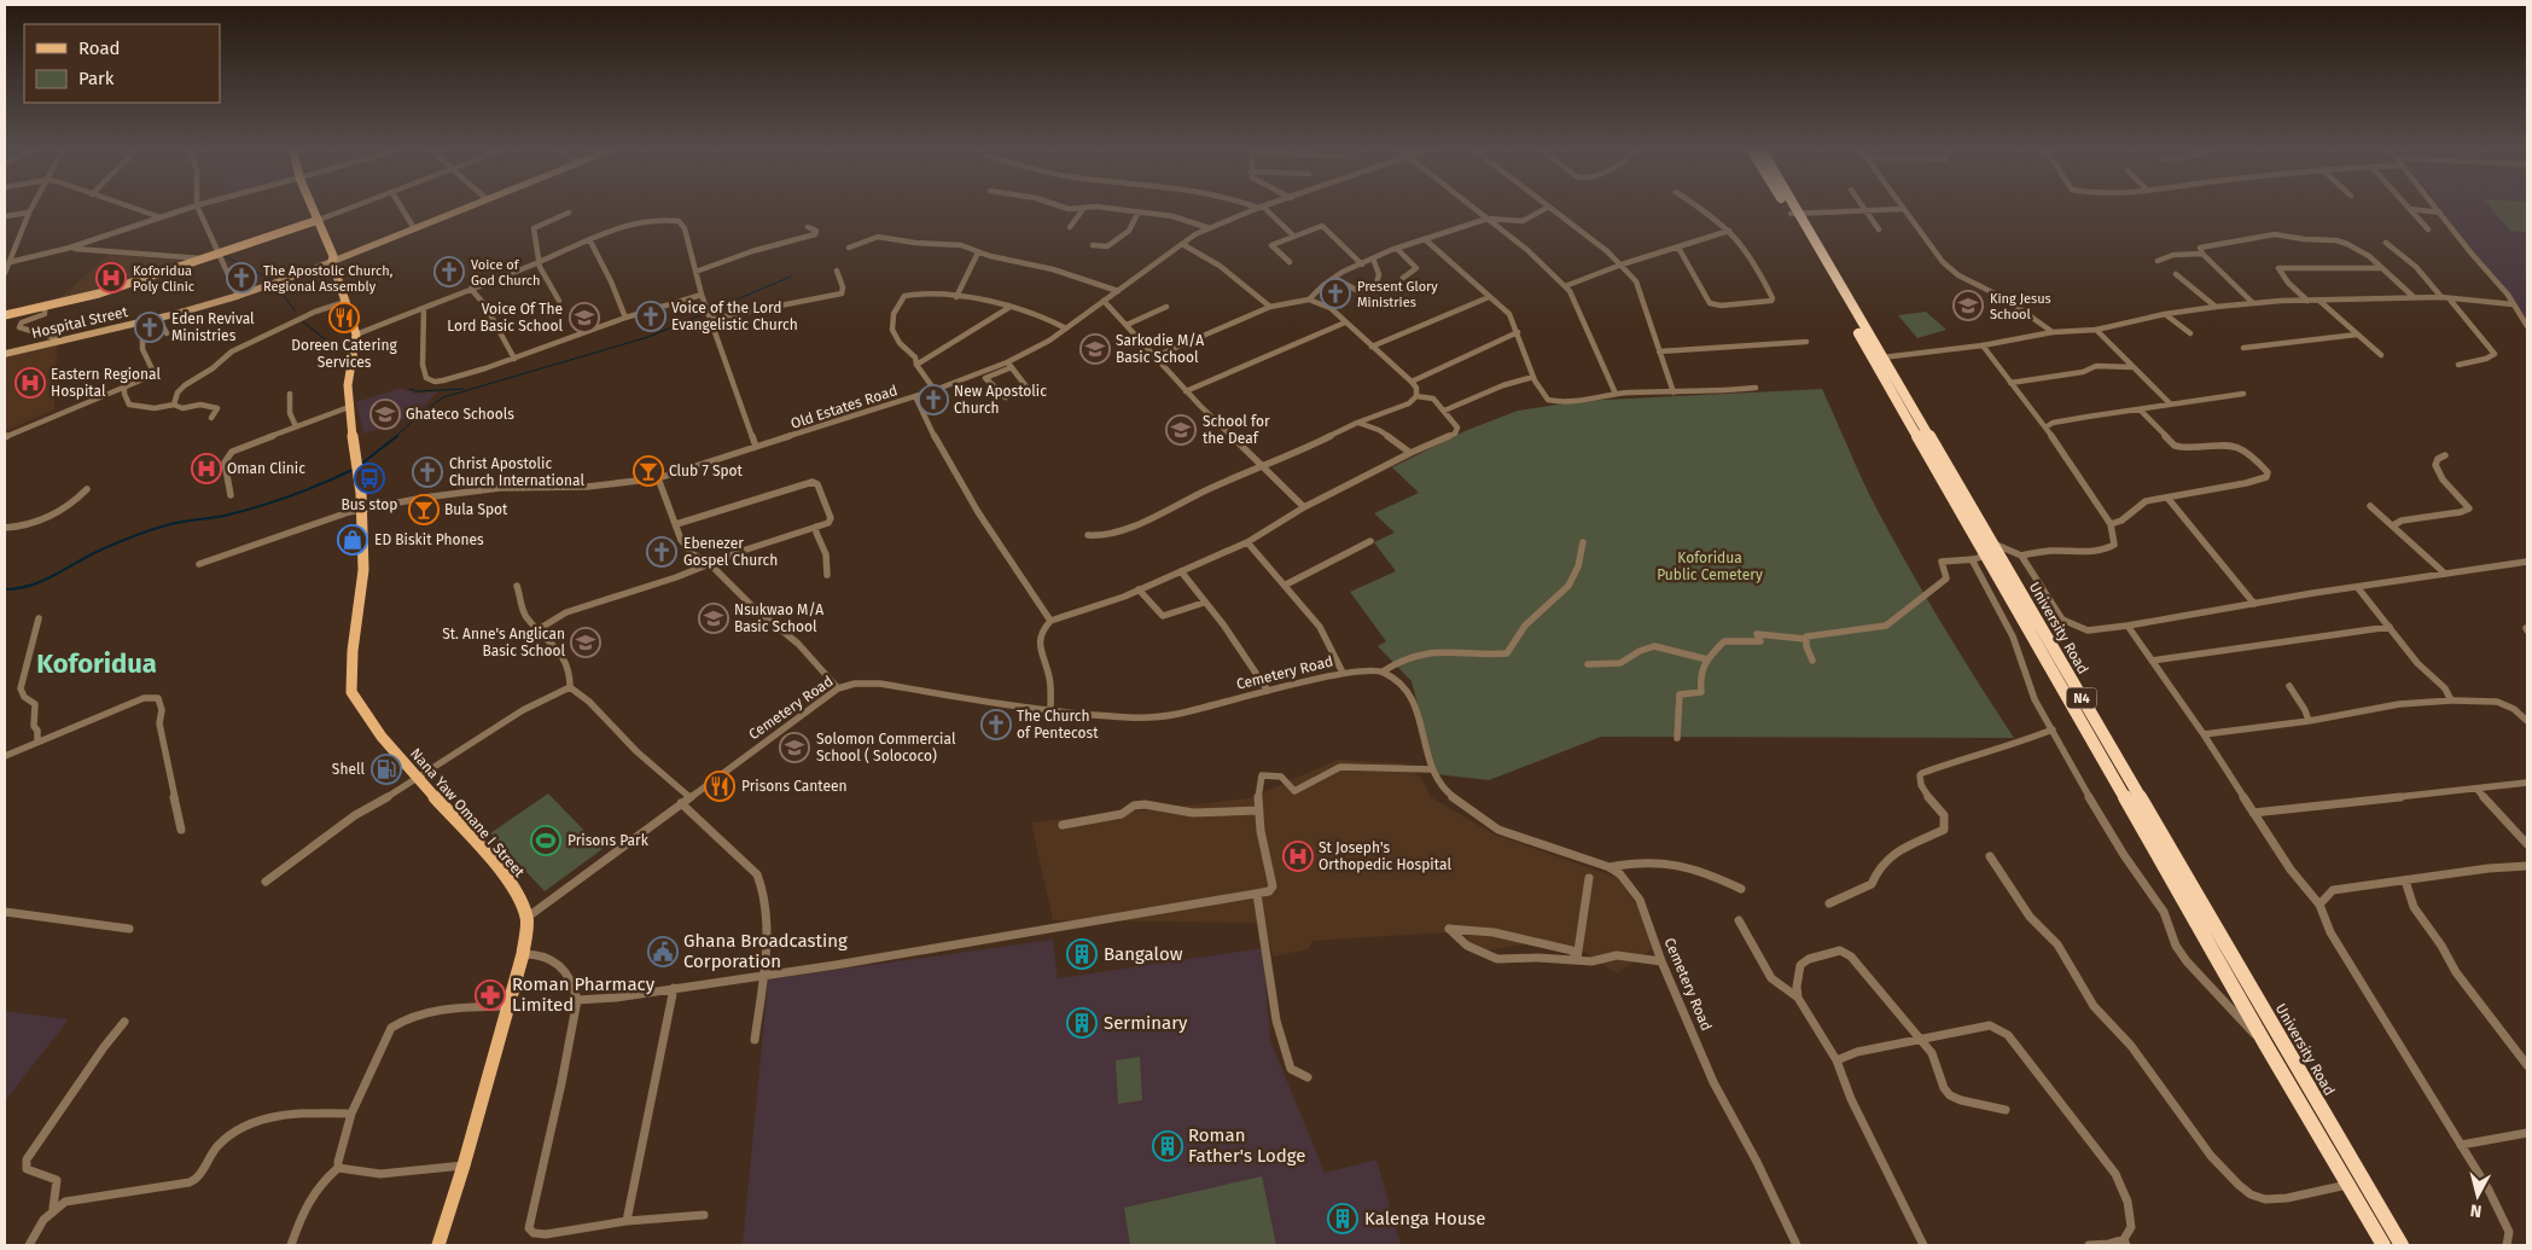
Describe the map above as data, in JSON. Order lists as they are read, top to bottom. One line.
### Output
{"streets":{"highway":["University Road","N4"],"main road":["Nana Yaw Omane I Street"],"street":["Hospital Street","Old Estates Road","Cemetery Road"]},"crossings":[["Old Estates Road","Nana Yaw Omane I Street"],["Cemetery Road","Nana Yaw Omane I Street"]],"districts":["Koforidua"],"parks":["Koforidua Public Cemetery"],"places":{"church":["Voice of God Church","The Apostolic Church, Regional Assembly","Present Glory Ministries","Voice of the Lord Evangelistic Church","Eden Revival Ministries","New Apostolic Church","Christ Apostolic Church International","Ebenezer Gospel Church","The Church of Pentecost"],"hospital":["Koforidua Poly Clinic","Eastern Regional Hospital","Oman Clinic","St Joseph's Orthopedic Hospital"],"school or university":["King Jesus School","Voice Of The Lord Basic School","Sarkodie M/A Basic School","Ghateco Schools","School for the Deaf","Nsukwao M/A Basic School","St. Anne's Anglican Basic School","Solomon Commercial School ( Solococo)"],"restaurant":["Doreen Catering Services","Prisons Canteen"],"bar":["Club 7 Spot","Bula Spot"],"bus stop":["Bus stop"],"shop":["ED Biskit Phones"],"fuel station":["Shell"],"sports":["Prisons Park"],"public building":["Ghana Broadcasting Corporation"],"building":["Bangalow","Serminary","Roman Father's Lodge","Kalenga House"],"pharmacy":["Roman Pharmacy Limited"]},"legend":["Road","Park"],"north":"bottom"}
